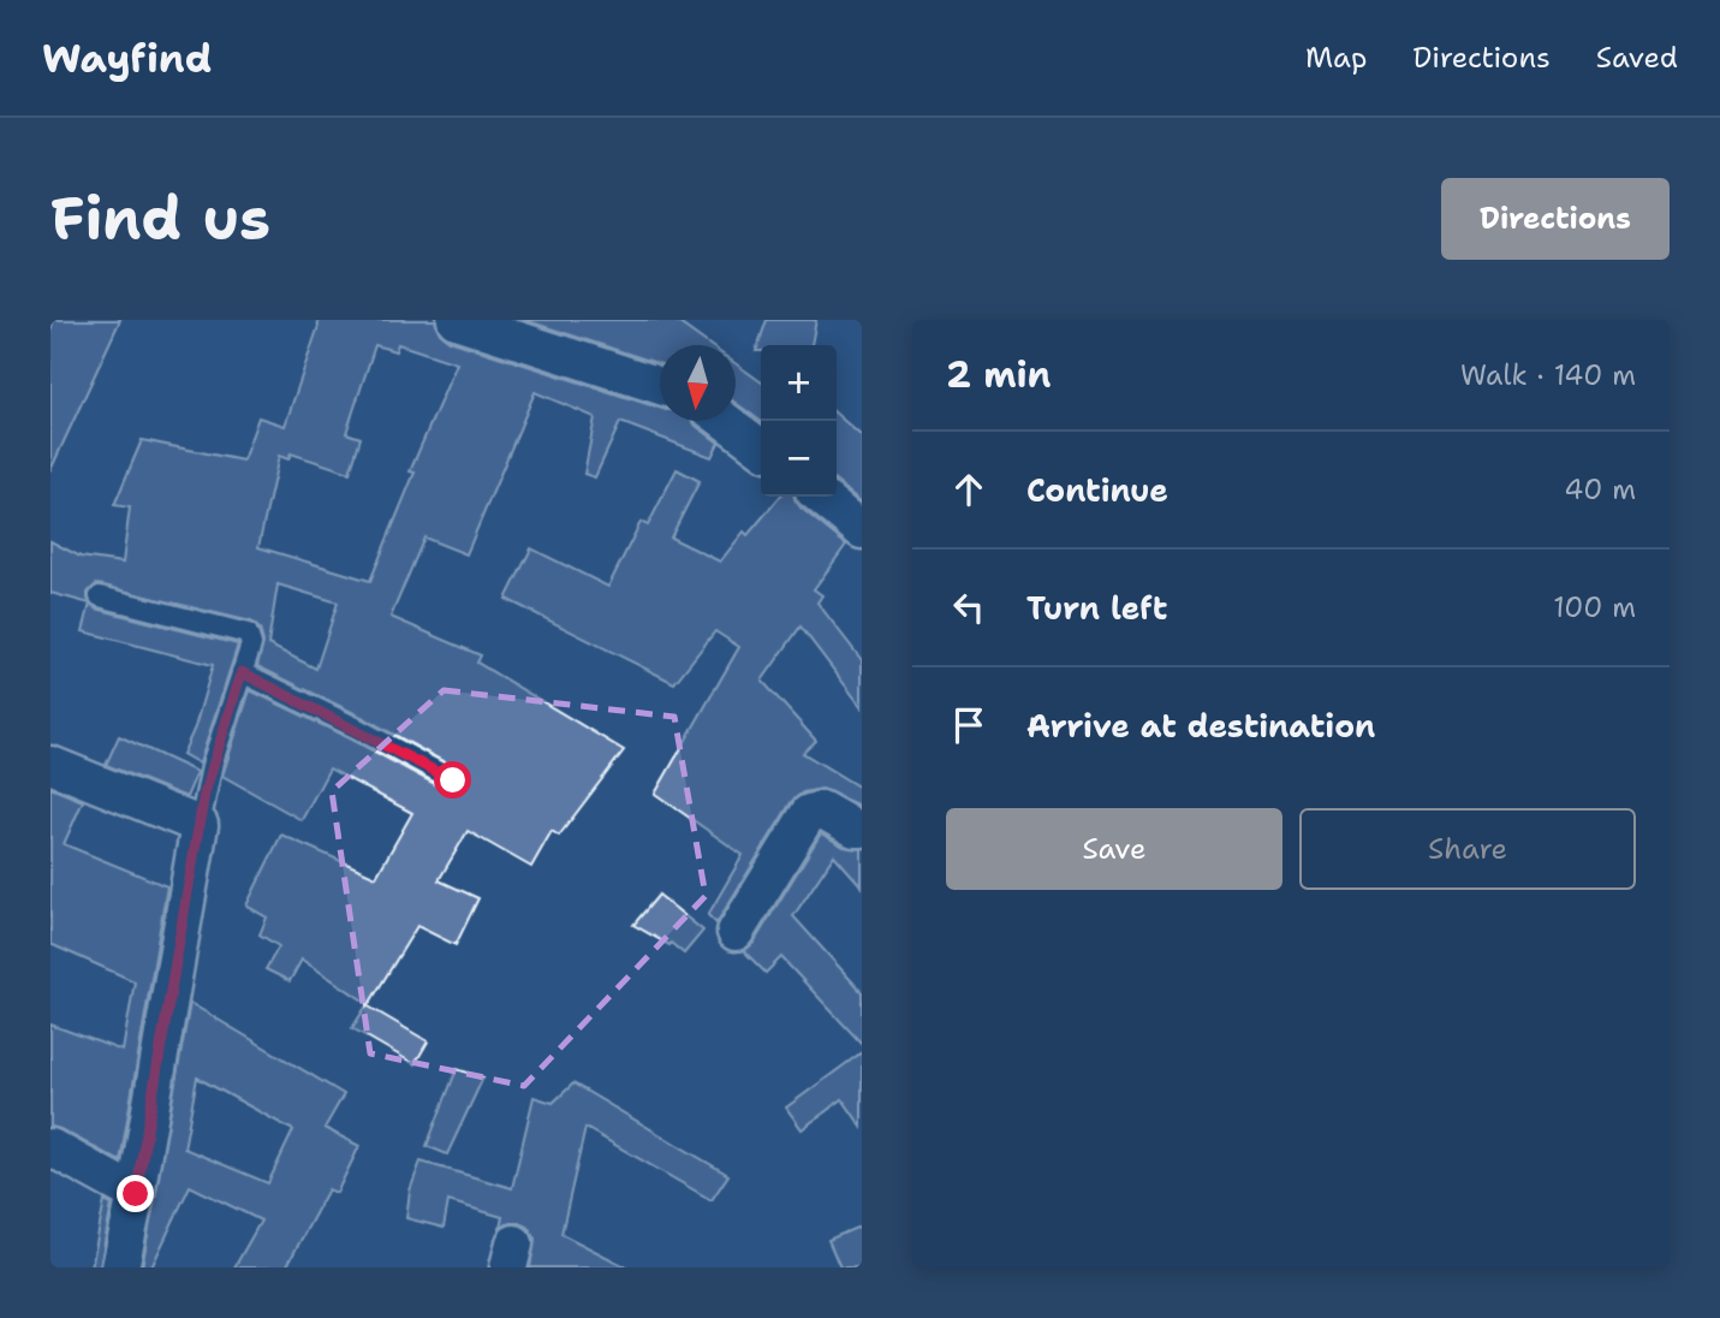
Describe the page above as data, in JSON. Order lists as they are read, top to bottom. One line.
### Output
{"north":"bottom","page":{"header":"Wayfind","nav":["Map","Directions","Saved"],"buttons":["Directions",["Save","Share"]],"title":"Find us","heading":["2 min","Walk · 140 m"],"map_buttons":["+","−"],"list":[["Continue","40 m"],["Turn left","100 m"],"Arrive at destination"]}}
